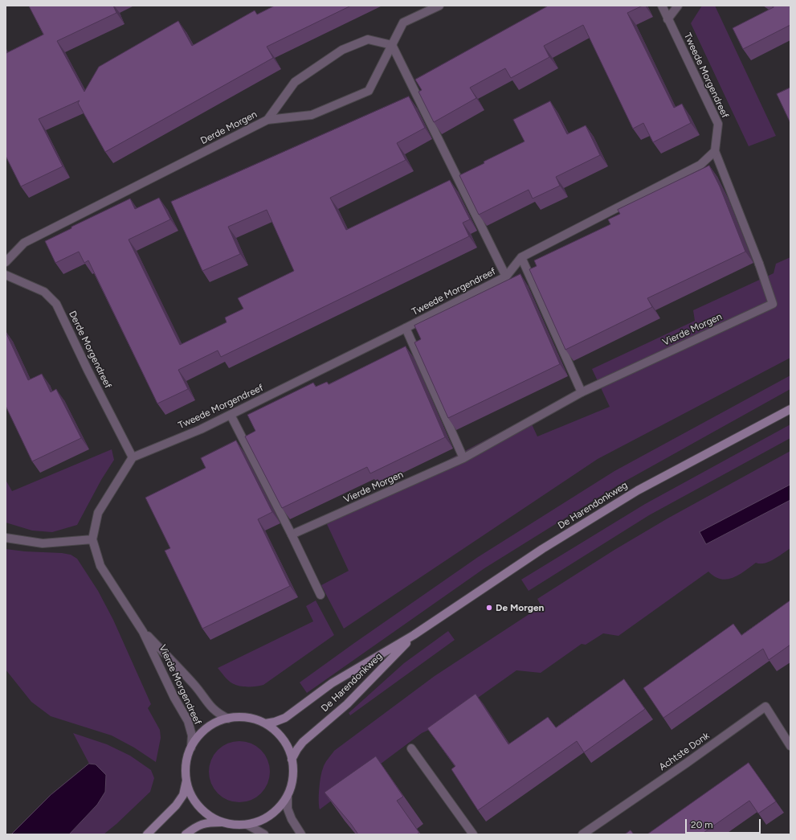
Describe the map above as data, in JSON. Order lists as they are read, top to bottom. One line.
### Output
{"streets":{"main road":["De Harendonkweg"],"street":["Tweede Morgendreef","Derde Morgen","Vierde Morgen","Derde Morgendreef","Vierde Morgendreef","Achtste Donk"]},"crossings":[["Tweede Morgendreef","Vierde Morgen"],["Tweede Morgendreef","Derde Morgendreef"],["Tweede Morgendreef","Vierde Morgendreef"],["Derde Morgendreef","Vierde Morgendreef"],["De Harendonkweg","Vierde Morgendreef"]],"places":["De Morgen"],"scale_bar":"20 m"}
